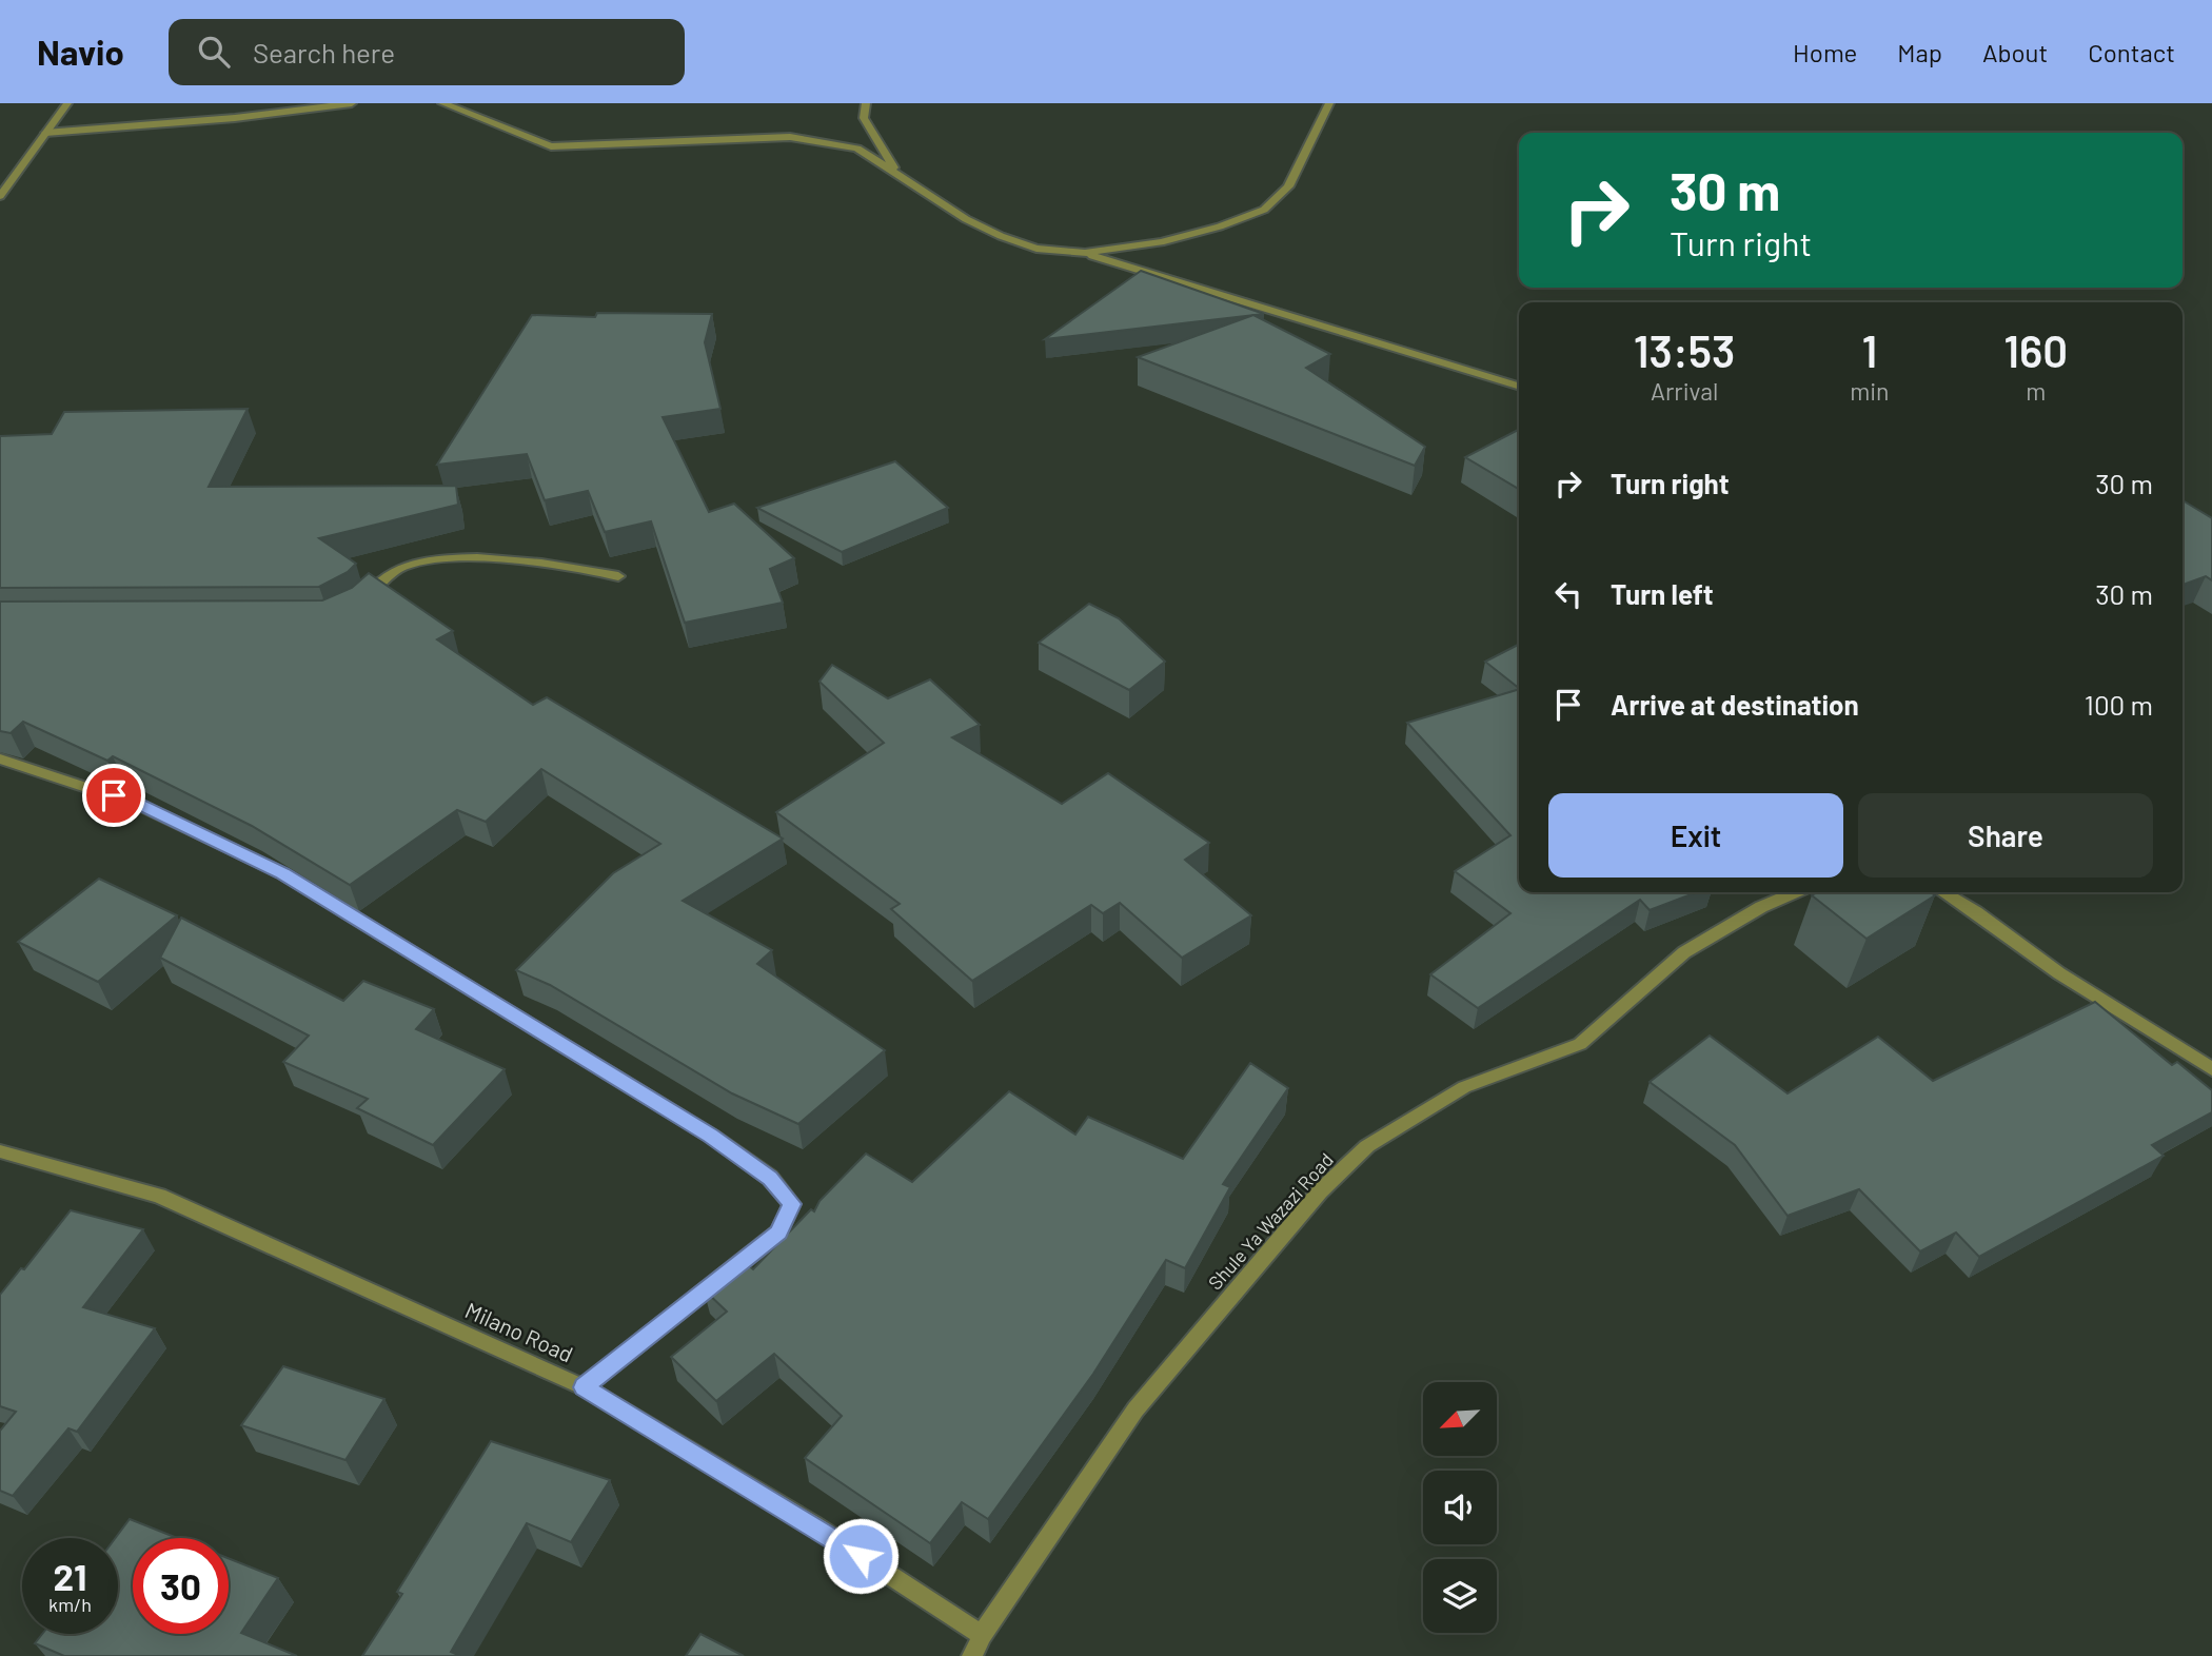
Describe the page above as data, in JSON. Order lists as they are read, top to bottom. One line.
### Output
{"streets":{"street":["Shule Ya Wazazi Road","Milano Road"]},"crossings":[["Shule Ya Wazazi Road","Milano Road"]],"north":"bottom left","page":{"header":"Navio","search":"Search here","nav":["Home","Map","About","Contact"],"turn":["30 m","Turn right"],"eta":["13:53","Arrival","1","min","160","m"],"list":[{"name":"Turn right","value":"30 m"},{"name":"Turn left","value":"30 m"},{"name":"Arrive at destination","value":"100 m"}],"buttons":["Exit","Share"],"speed":"21 km/h","limit":"30"}}
